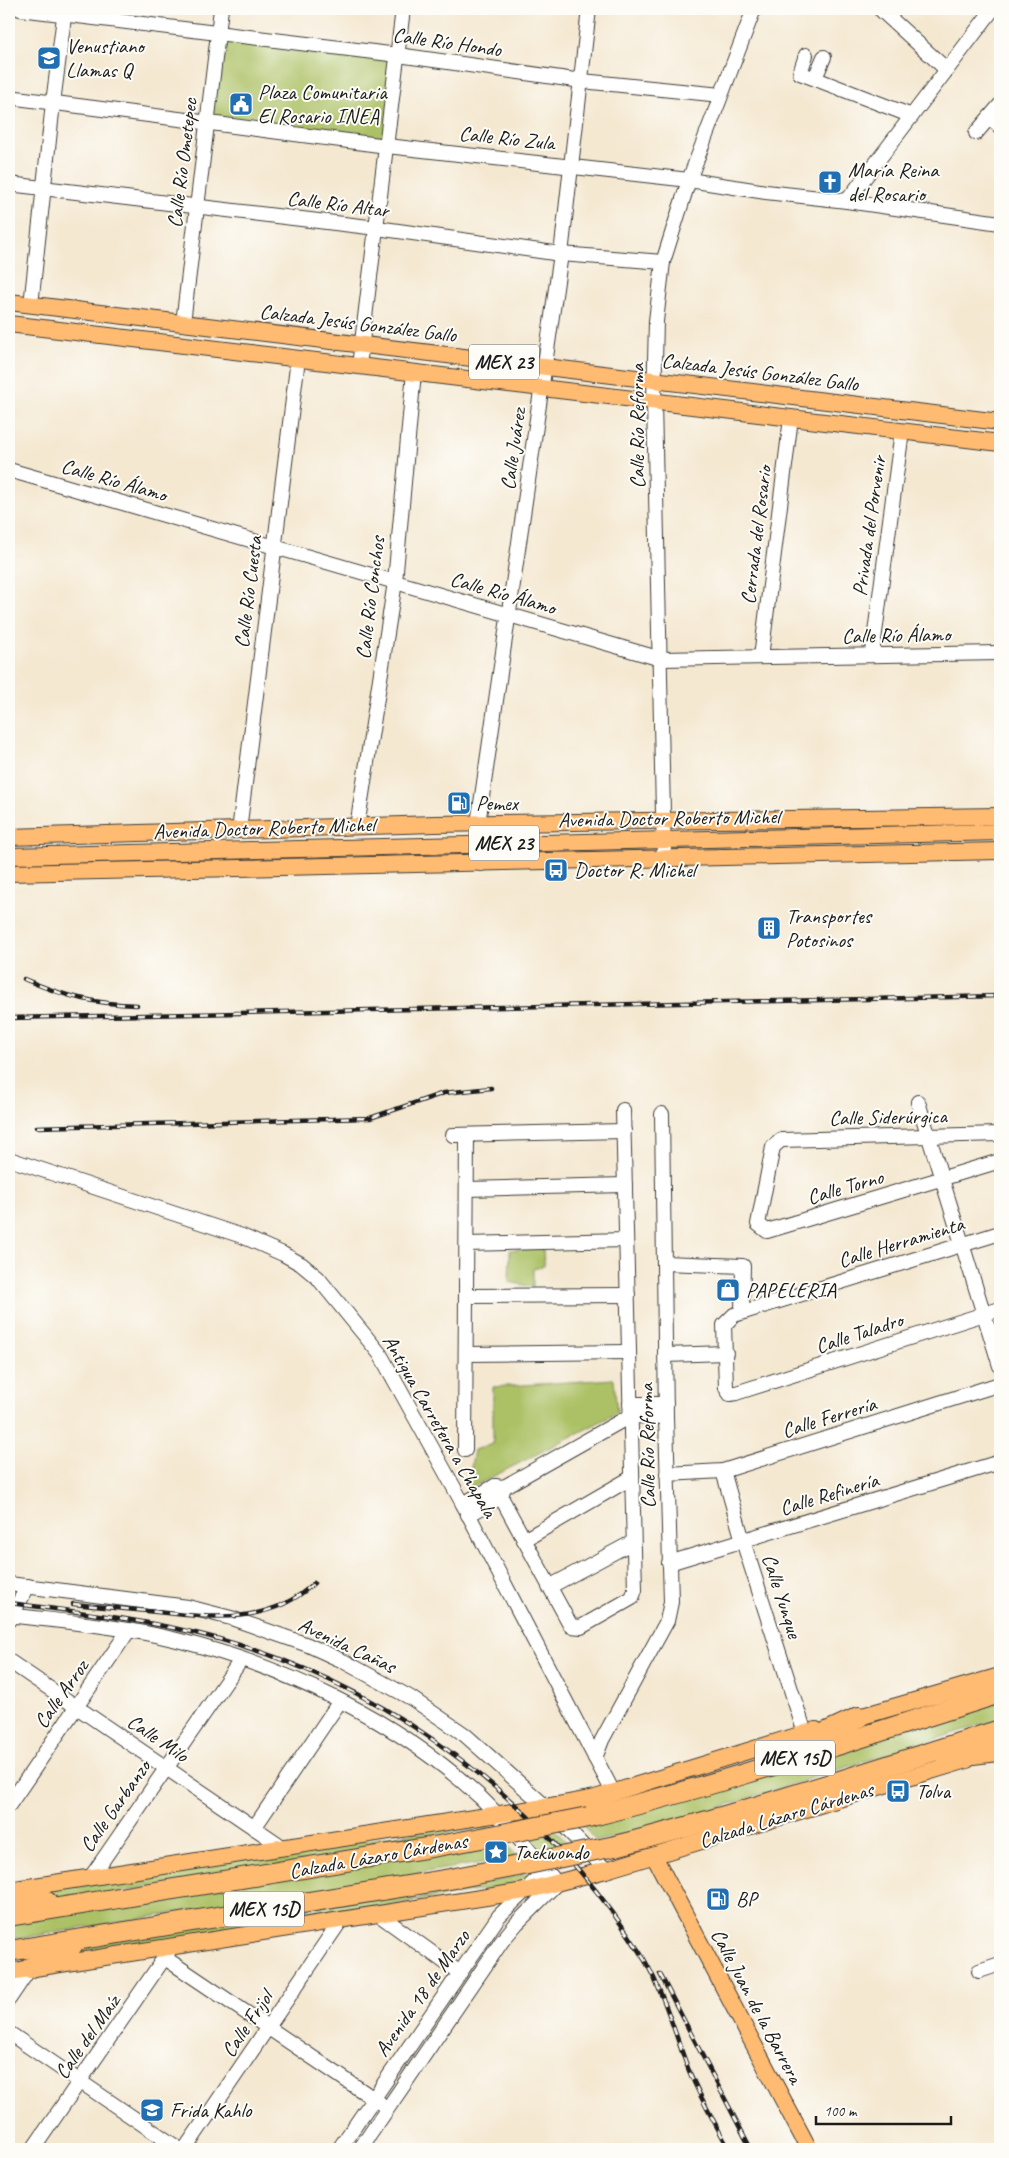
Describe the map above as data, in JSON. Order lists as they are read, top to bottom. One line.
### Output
{"streets":{"highway":["MEX 15D","Calzada Lázaro Cárdenas"],"main road":["Calzada Jesús González Gallo","MEX 23","Avenida Doctor Roberto Michel","Calle Juan de la Barrera"],"street":["Calle Río Hondo","Calle Río Zula","Calle Río Ometepec","Calle Río Altar","Calle Río Reforma","Calle Juárez","Calle Río Álamo","Privada del Porvenir","Cerrada del Rosario","Calle Río Cuesta","Calle Río Conchos","Calle Siderúrgica","Calle Torno","Calle Herramienta","Calle Taladro","Calle Ferrería","Antigua Carretera a Chapala","Calle Refinería","Calle Yunque","Avenida Cañas","Calle Arroz","Calle Milo","Calle Garbanzo","Avenida 18 de Marzo","Calle Frijol","Calle del Maíz"]},"crossings":[["Calle Río Hondo","Calle Río Ometepec"],["Calle Río Hondo","Calle Río Reforma"],["Calle Río Hondo","Calle Juárez"],["Calle Río Zula","Calle Río Ometepec"],["Calle Río Zula","Calle Río Reforma"],["Calle Río Zula","Calle Juárez"],["Calle Río Ometepec","Calle Río Altar"],["Calle Río Ometepec","Calzada Jesús González Gallo"],["Calle Río Altar","Calle Río Reforma"],["Calle Río Altar","Calle Juárez"],["Calzada Jesús González Gallo","Calle Río Reforma"],["Calzada Jesús González Gallo","Calle Juárez"],["Calzada Jesús González Gallo","Privada del Porvenir"],["Calzada Jesús González Gallo","Cerrada del Rosario"],["Calzada Jesús González Gallo","Calle Río Cuesta"],["Calzada Jesús González Gallo","Calle Río Conchos"],["Calle Río Reforma","Calle Río Álamo"],["Calle Río Reforma","Avenida Doctor Roberto Michel"],["Calle Río Reforma","Calle Ferrería"],["Calle Río Reforma","Antigua Carretera a Chapala"],["Calle Río Reforma","Calle Refinería"],["Calle Juárez","Calle Río Álamo"],["Calle Juárez","Avenida Doctor Roberto Michel"],["Calle Río Álamo","Privada del Porvenir"],["Calle Río Álamo","Cerrada del Rosario"],["Calle Río Álamo","Calle Río Cuesta"],["Calle Río Álamo","Calle Río Conchos"],["Calle Río Cuesta","Avenida Doctor Roberto Michel"],["Calle Río Conchos","Avenida Doctor Roberto Michel"],["Calle Siderúrgica","Calle Torno"],["Calle Herramienta","Calle Taladro"],["Calle Ferrería","Calle Yunque"],["Antigua Carretera a Chapala","Calzada Lázaro Cárdenas"],["Calle Refinería","Calle Yunque"],["Calle Yunque","Calzada Lázaro Cárdenas"],["Avenida Cañas","Calzada Lázaro Cárdenas"],["Calle Arroz","Calle Milo"],["Calle Milo","Calle Garbanzo"],["Calle Milo","Calzada Lázaro Cárdenas"],["Calle Garbanzo","Calzada Lázaro Cárdenas"],["Calzada Lázaro Cárdenas","Avenida 18 de Marzo"],["Calzada Lázaro Cárdenas","Calle Juan de la Barrera"],["Calzada Lázaro Cárdenas","Calle Frijol"],["Calzada Lázaro Cárdenas","Calle del Maíz"]],"places":{"school or university":["Venustiano Llamas Q","Frida Kahlo"],"public building":["Plaza Comunitaria El Rosario INEA"],"church":["María Reina del Rosario"],"fuel station":["Pemex","BP"],"bus stop":["Doctor R. Michel","Tolva"],"building":["Transportes Potosinos"],"shop":["PAPELERIA"],"place":["Taekwondo"]},"scale_bar":"100 m"}
